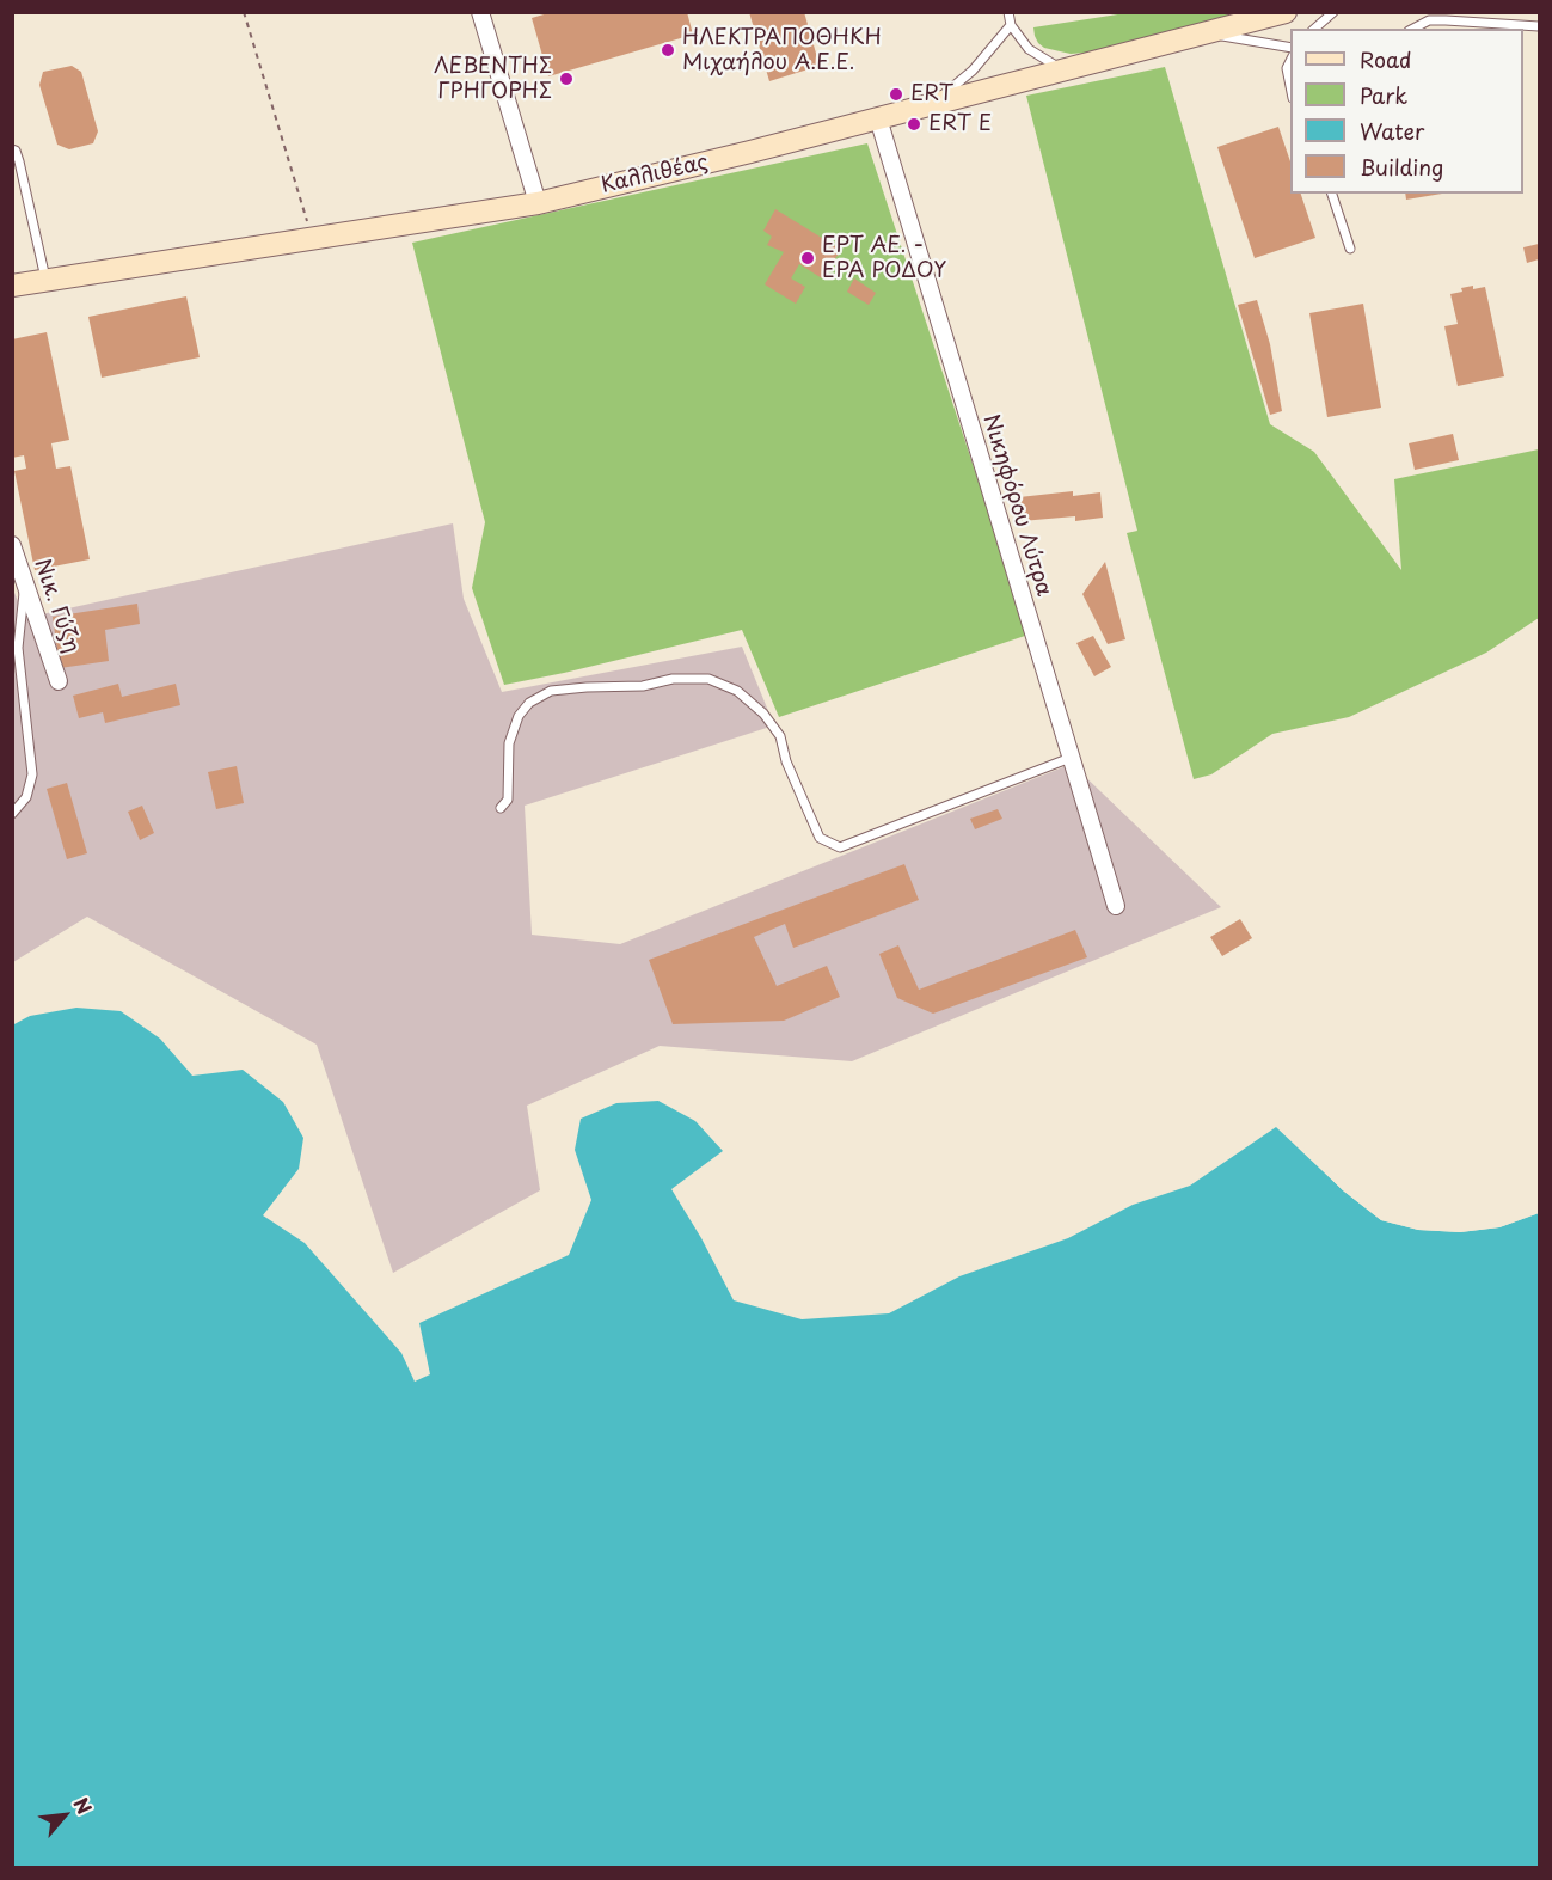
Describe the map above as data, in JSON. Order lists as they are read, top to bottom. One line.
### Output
{"streets":{"main road":["Καλλιθέας"],"street":["Νικηφόρου Λύτρα","Νικ. Γύζη"]},"crossings":[["Καλλιθέας","Νικηφόρου Λύτρα"]],"places":["ΗΛΕΚΤΡΑΠΟΘΗΚΗ Μιχαήλου Α.Ε.Ε.","ΛΕΒΕΝΤΗΣ ΓΡΗΓΟΡΗΣ","ERT","ERT E","ΕΡΤ ΑΕ. - ΕΡΑ ΡΟΔΟΥ"],"legend":["Road","Park","Water","Building"],"north":"top right"}
